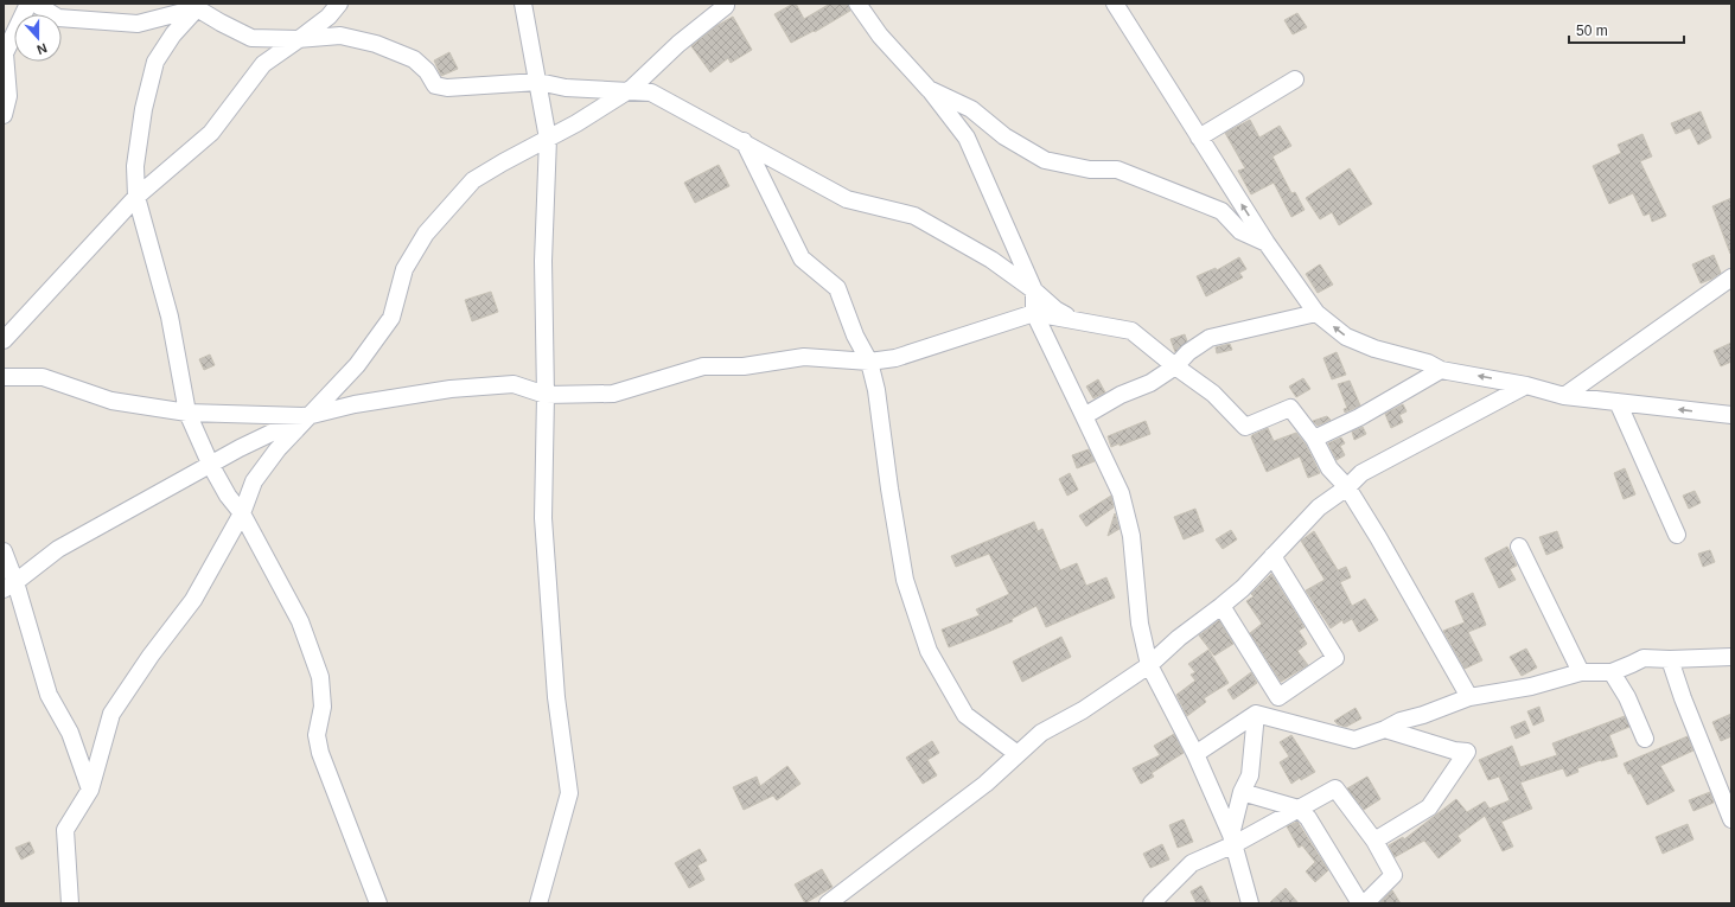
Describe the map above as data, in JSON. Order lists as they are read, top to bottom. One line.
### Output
{"scale_bar":"50 m","north":"bottom"}
